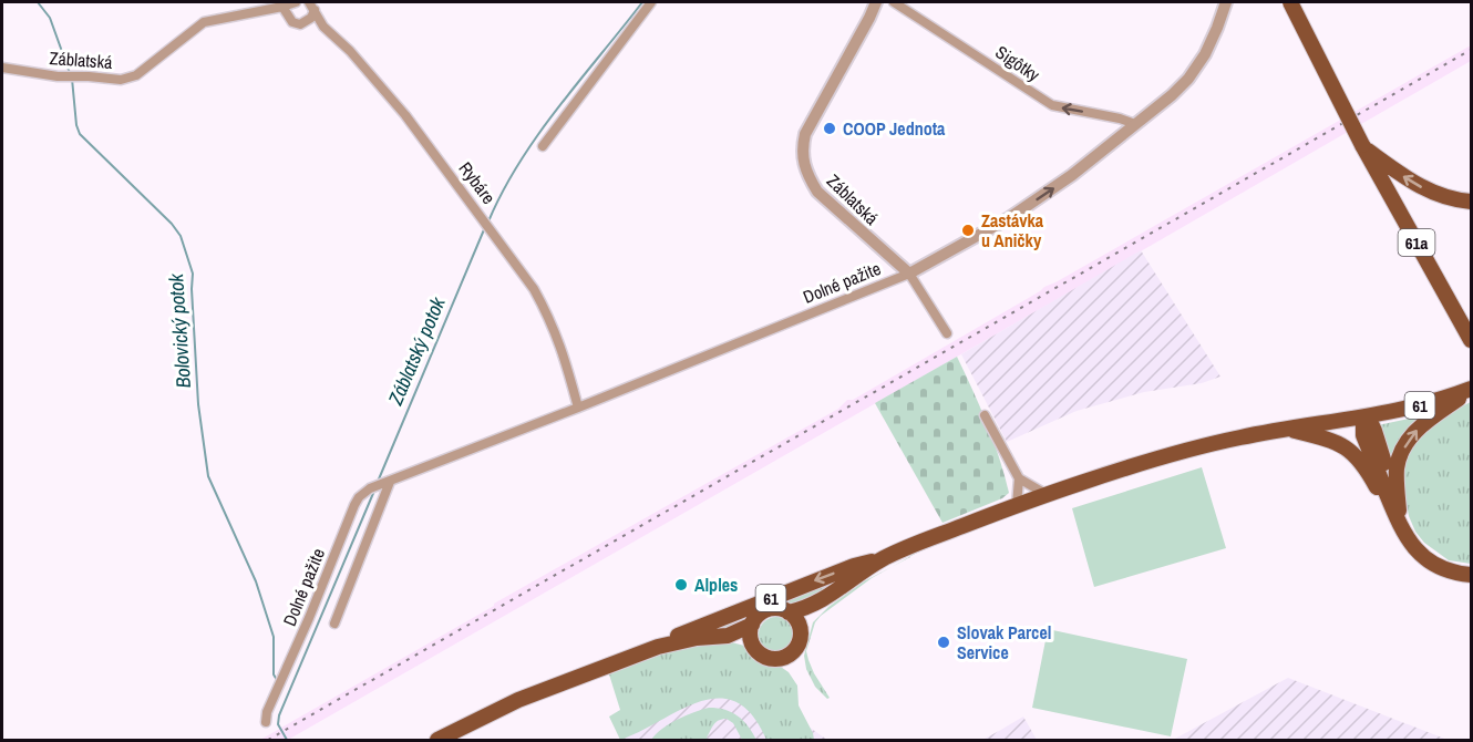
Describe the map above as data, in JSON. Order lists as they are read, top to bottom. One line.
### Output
{"streets":{"main road":["61a","61"],"street":["Záblatská","Sigôtky","Rybáre","Dolné pažite"]},"crossings":[["Záblatská","Dolné pažite"],["Sigôtky","Dolné pažite"],["Rybáre","Dolné pažite"]],"one_way":["Sigôtky"],"water":["Bolovický potok","Záblatský potok"],"places":["COOP Jednota","Zastávka u Aničky","Alples","Slovak Parcel Service"]}
